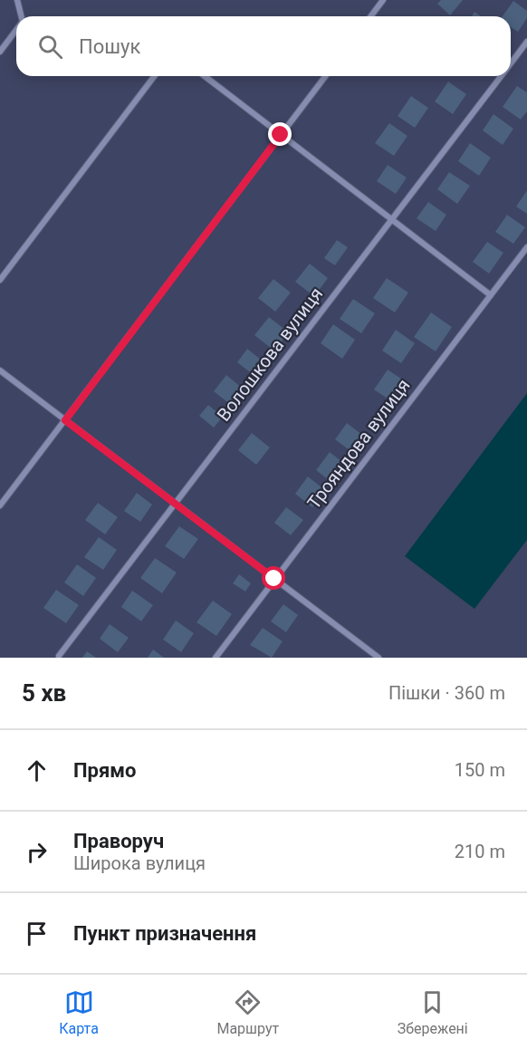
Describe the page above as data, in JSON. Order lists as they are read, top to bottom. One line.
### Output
{"streets":{"street":["Волошкова вулиця","Трояндова вулиця"]},"page":{"search":"Пошук","heading":["5 хв","Пішки · 360 m"],"list":[["Прямо","150 m"],["Праворуч","Широка вулиця","210 m"],"Пункт призначення"],"nav":["Карта","Маршрут","Збережені"]}}
